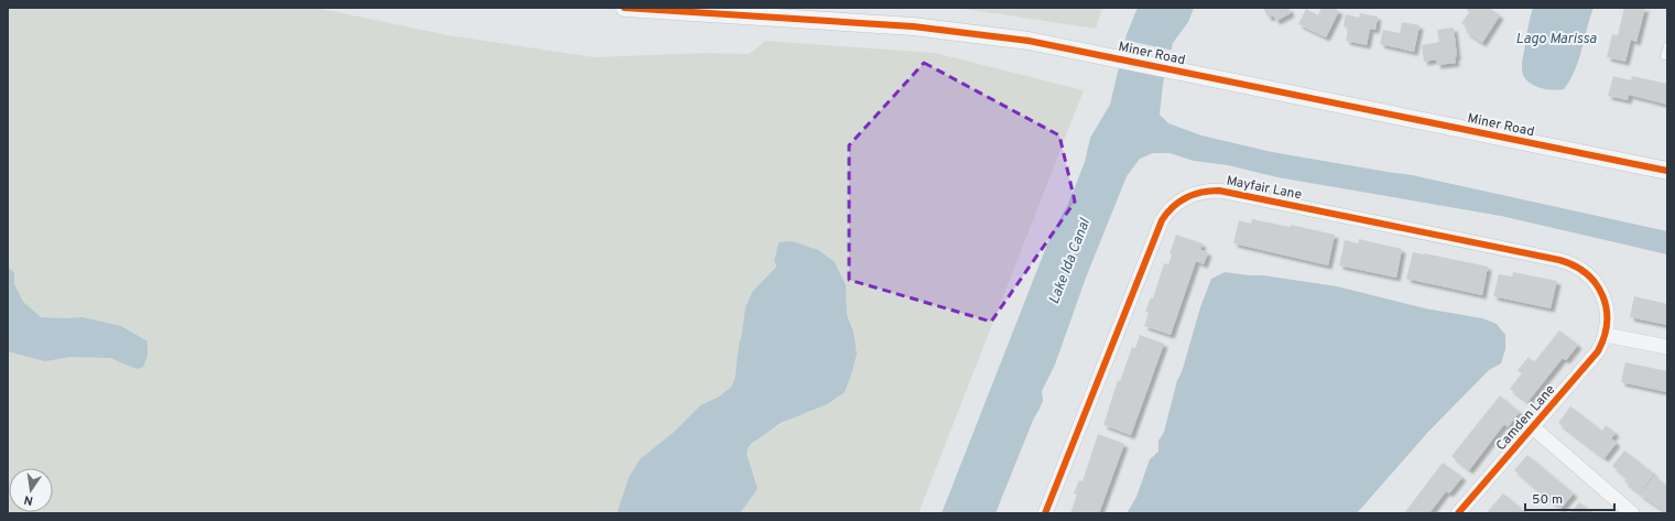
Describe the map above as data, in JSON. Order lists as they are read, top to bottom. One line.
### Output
{"streets":{"street":["Miner Road","Mayfair Lane","Camden Lane"]},"crossings":[["Mayfair Lane","Camden Lane"]],"water":["Lago Marissa","Lake Ida Canal"],"scale_bar":"50 m","north":"bottom"}
